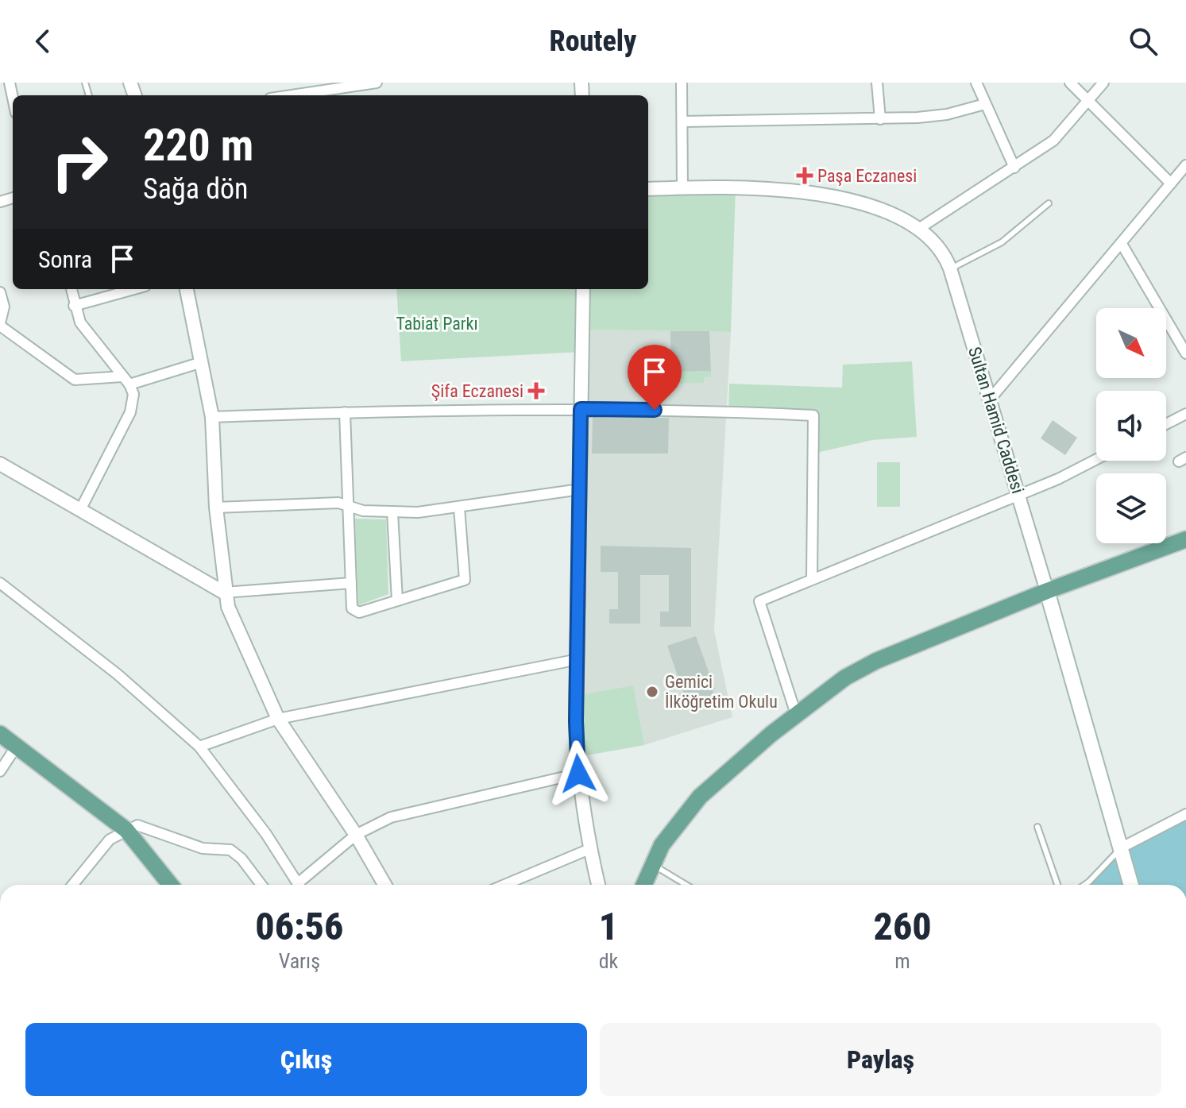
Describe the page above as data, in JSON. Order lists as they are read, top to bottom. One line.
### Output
{"streets":{"main road":["Sultan Hamid Caddesi"]},"parks":["Tabiat Parkı"],"places":{"health":["Paşa Eczanesi","Şifa Eczanesi"],"other":["Gemici İlköğretim Okulu"]},"north":"bottom right","page":{"header":"Routely","turn":["220 m","Sağa dön"],"then":"Sonra","eta":["06:56","Varış","1","dk","260","m"],"buttons":["Çıkış","Paylaş"]}}
